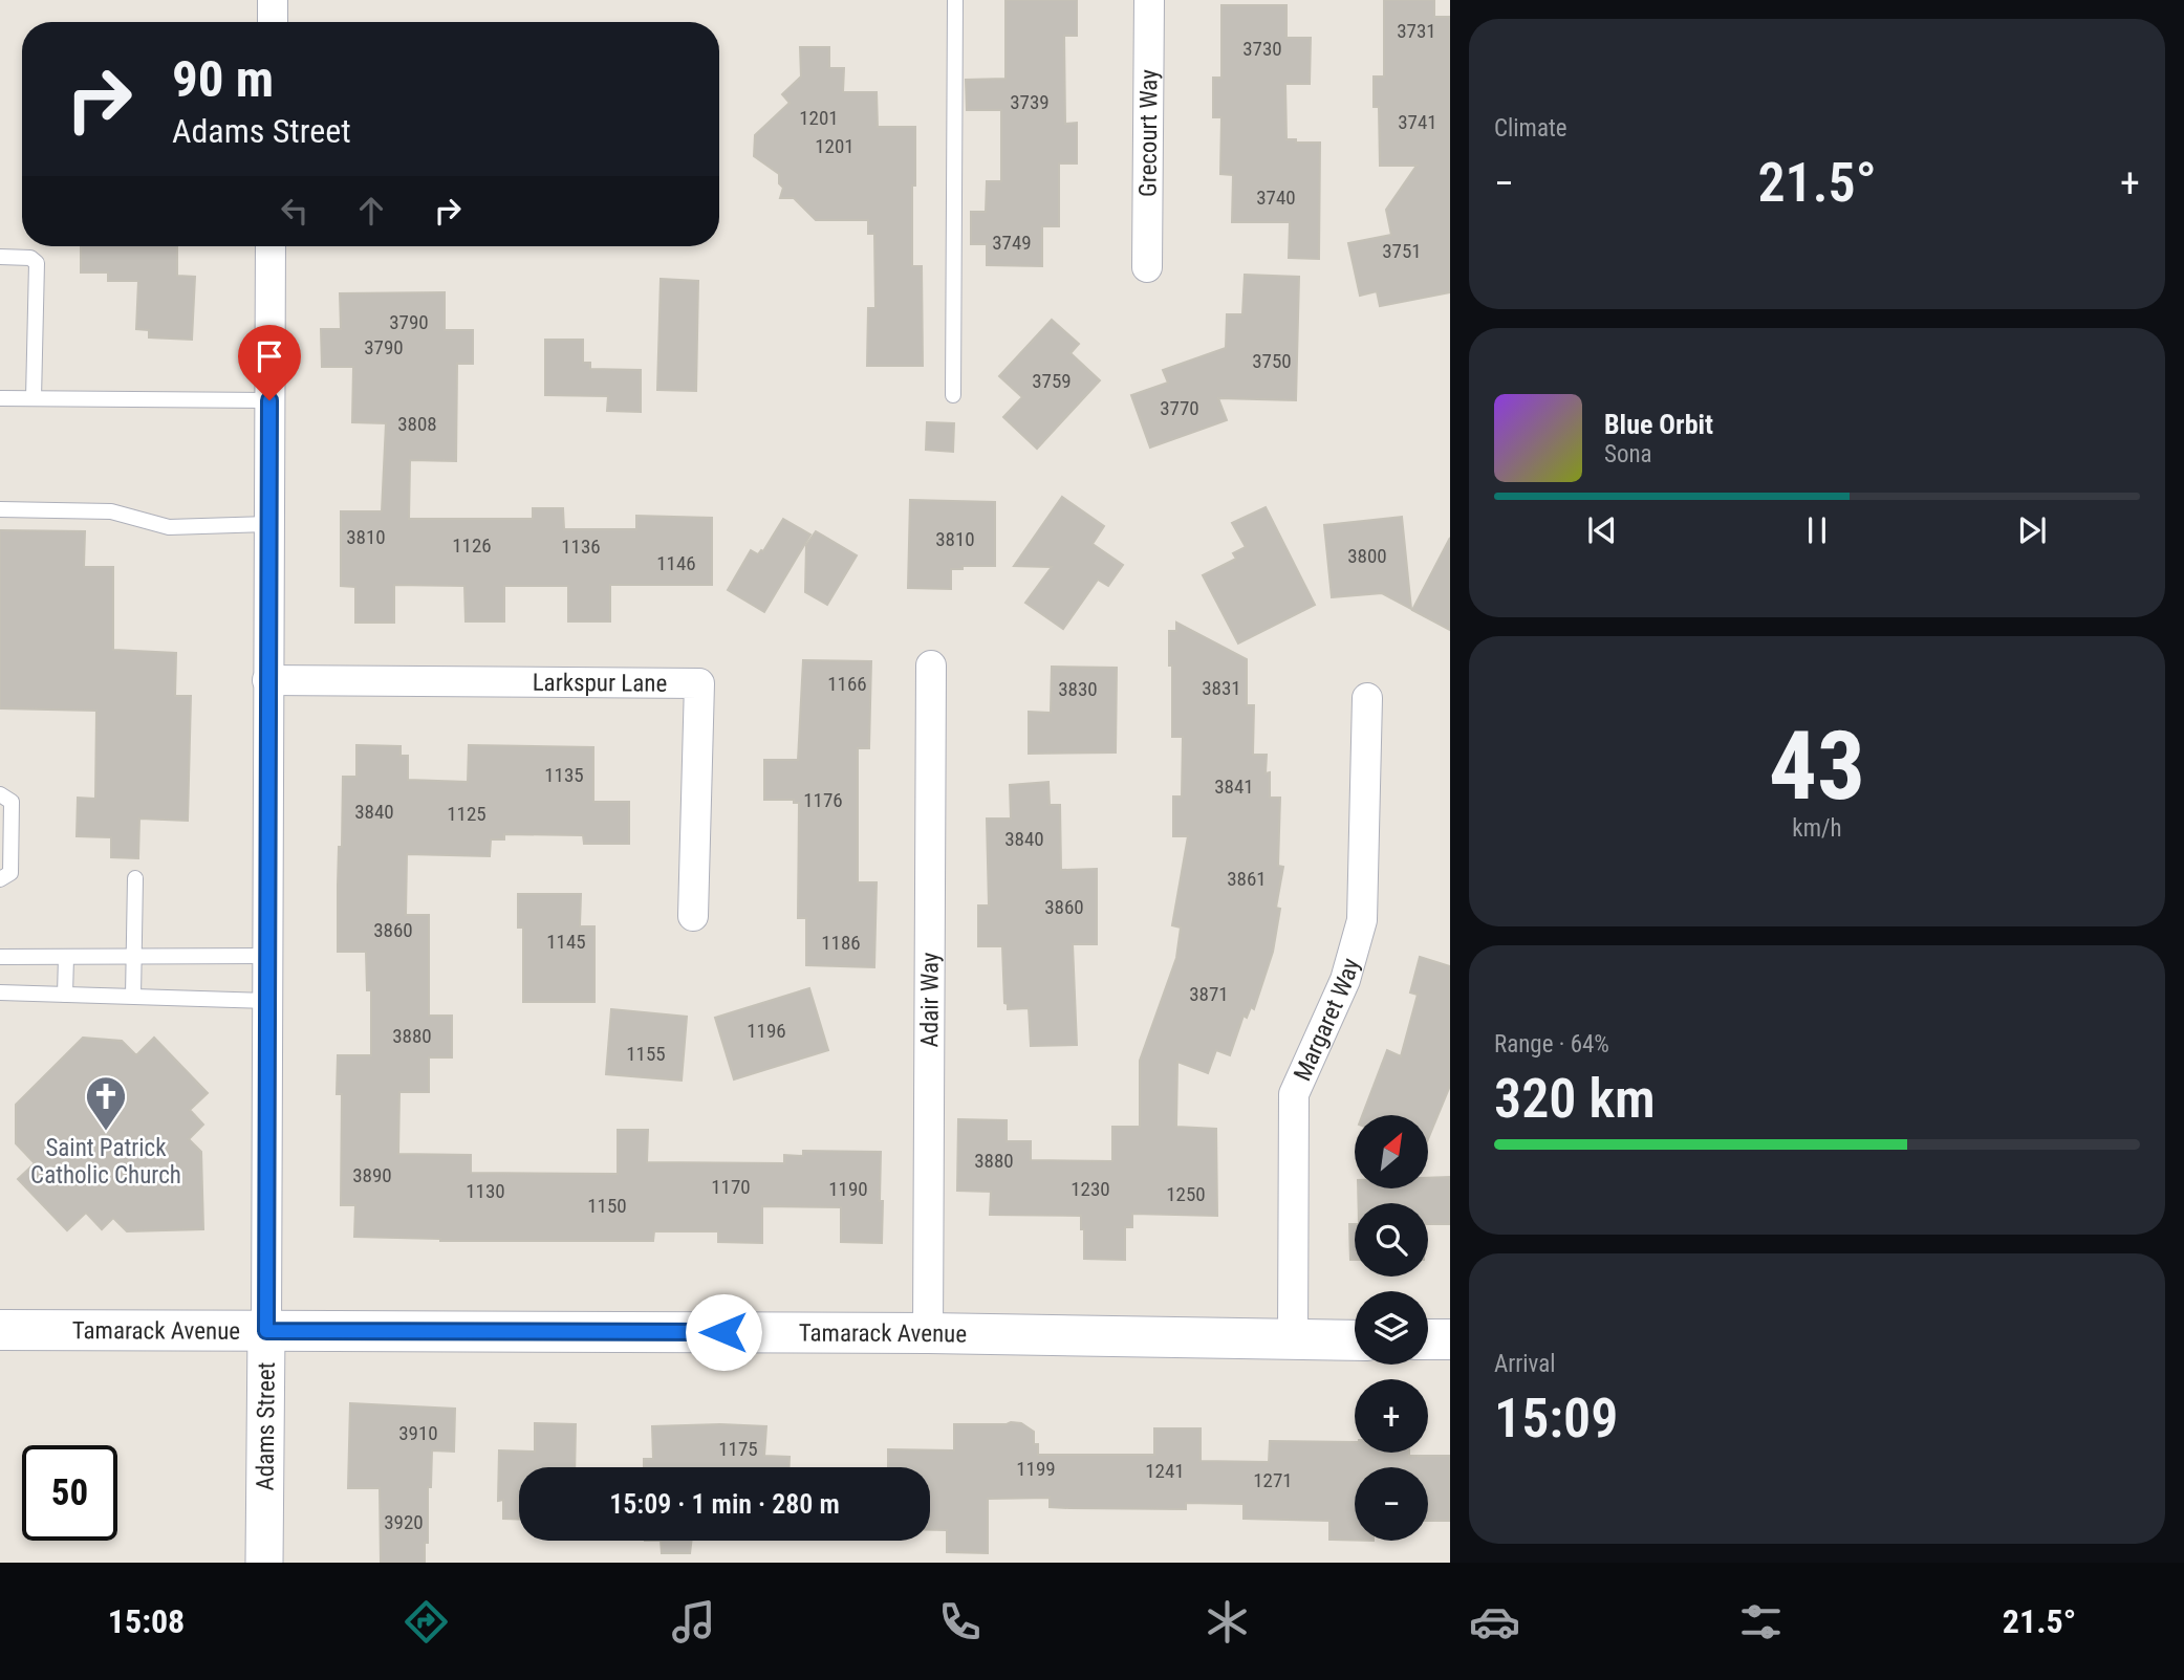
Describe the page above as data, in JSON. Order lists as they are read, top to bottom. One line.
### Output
{"streets":{"main road":["Tamarack Avenue"],"street":["Grecourt Way","Larkspur Lane","Adair Way","Margaret Way","Adams Street"]},"crossings":[["Larkspur Lane","Adams Street"],["Adair Way","Tamarack Avenue"],["Margaret Way","Tamarack Avenue"],["Tamarack Avenue","Adams Street"]],"places":{"church":["Saint Patrick Catholic Church"]},"house_numbers":["3731","3730","3739","1201","3741","1201","3740","3749","3751","3790","3790","3750","3759","3770","3808","3810","3810","1126","1136","3800","1146","1166","3831","3830","1135","3841","1176","3840","1125","3840","3861","3860","3860","1145","1186","3871","1196","3880","1155","3880","3890","1170","1190","1230","1130","1250","1150","3910","1175","1199","1241","1271","3920"],"north":"top right","page":{"tile":["Climate",["43","km/h"],["Range · 64%","320 km"],["Arrival","15:09"]],"turn":["90 m","Adams Street"],"heat":["−","21.5°","+"],"song":["Blue Orbit","Sona"],"map_buttons":["+","−"],"limit":"50","trip":"15:09 · 1 min · 280 m","tabs":["15:08","21.5°"]}}
